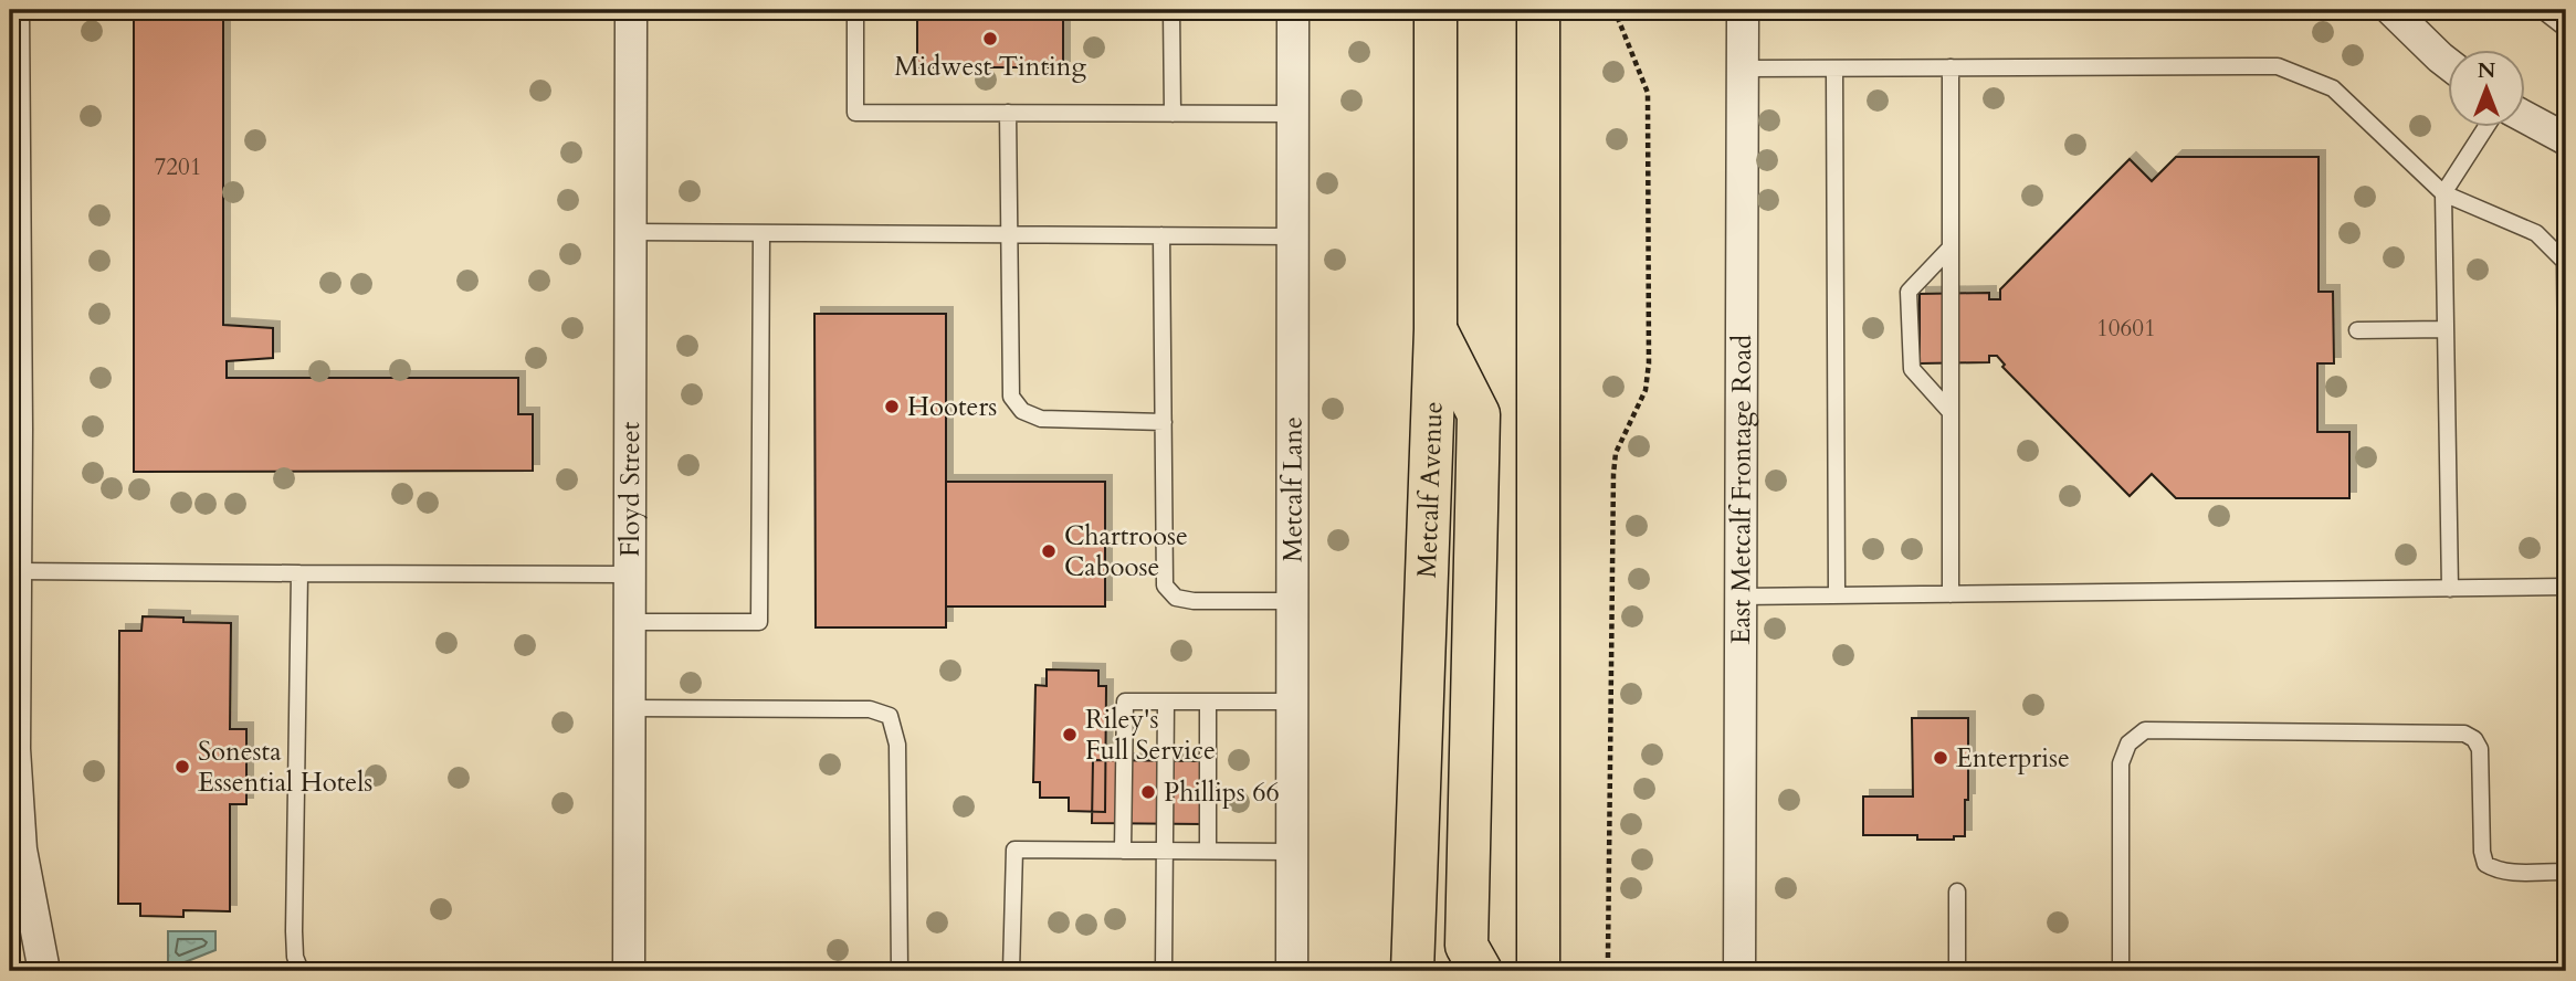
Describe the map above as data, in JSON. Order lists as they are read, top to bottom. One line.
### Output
{"streets":{"main road":["Metcalf Avenue"],"street":["Floyd Street","Metcalf Lane","East Metcalf Frontage Road"]},"places":["Midwest Tinting","Hooters","Chartroose Caboose","Riley's Full Service","Enterprise","Sonesta Essential Hotels","Phillips 66"],"house_numbers":["7201","10601"],"north":"top"}
